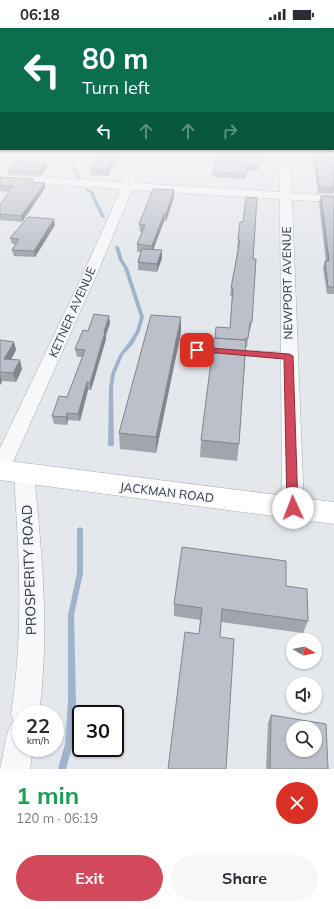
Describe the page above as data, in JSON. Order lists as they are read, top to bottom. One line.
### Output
{"streets":{"main road":["JACKMAN ROAD"],"street":["NEWPORT AVENUE","KETNER AVENUE","PROSPERITY ROAD"]},"crossings":[["NEWPORT AVENUE","JACKMAN ROAD"],["KETNER AVENUE","JACKMAN ROAD"],["KETNER AVENUE","PROSPERITY ROAD"],["JACKMAN ROAD","PROSPERITY ROAD"]],"north":"right","page":{"status":"06:18","turn":["80 m","Turn left"],"speed":"22 km/h","limit":"30","heading":["1 min","120 m · 06:19"],"buttons":["Exit","Share"]}}
